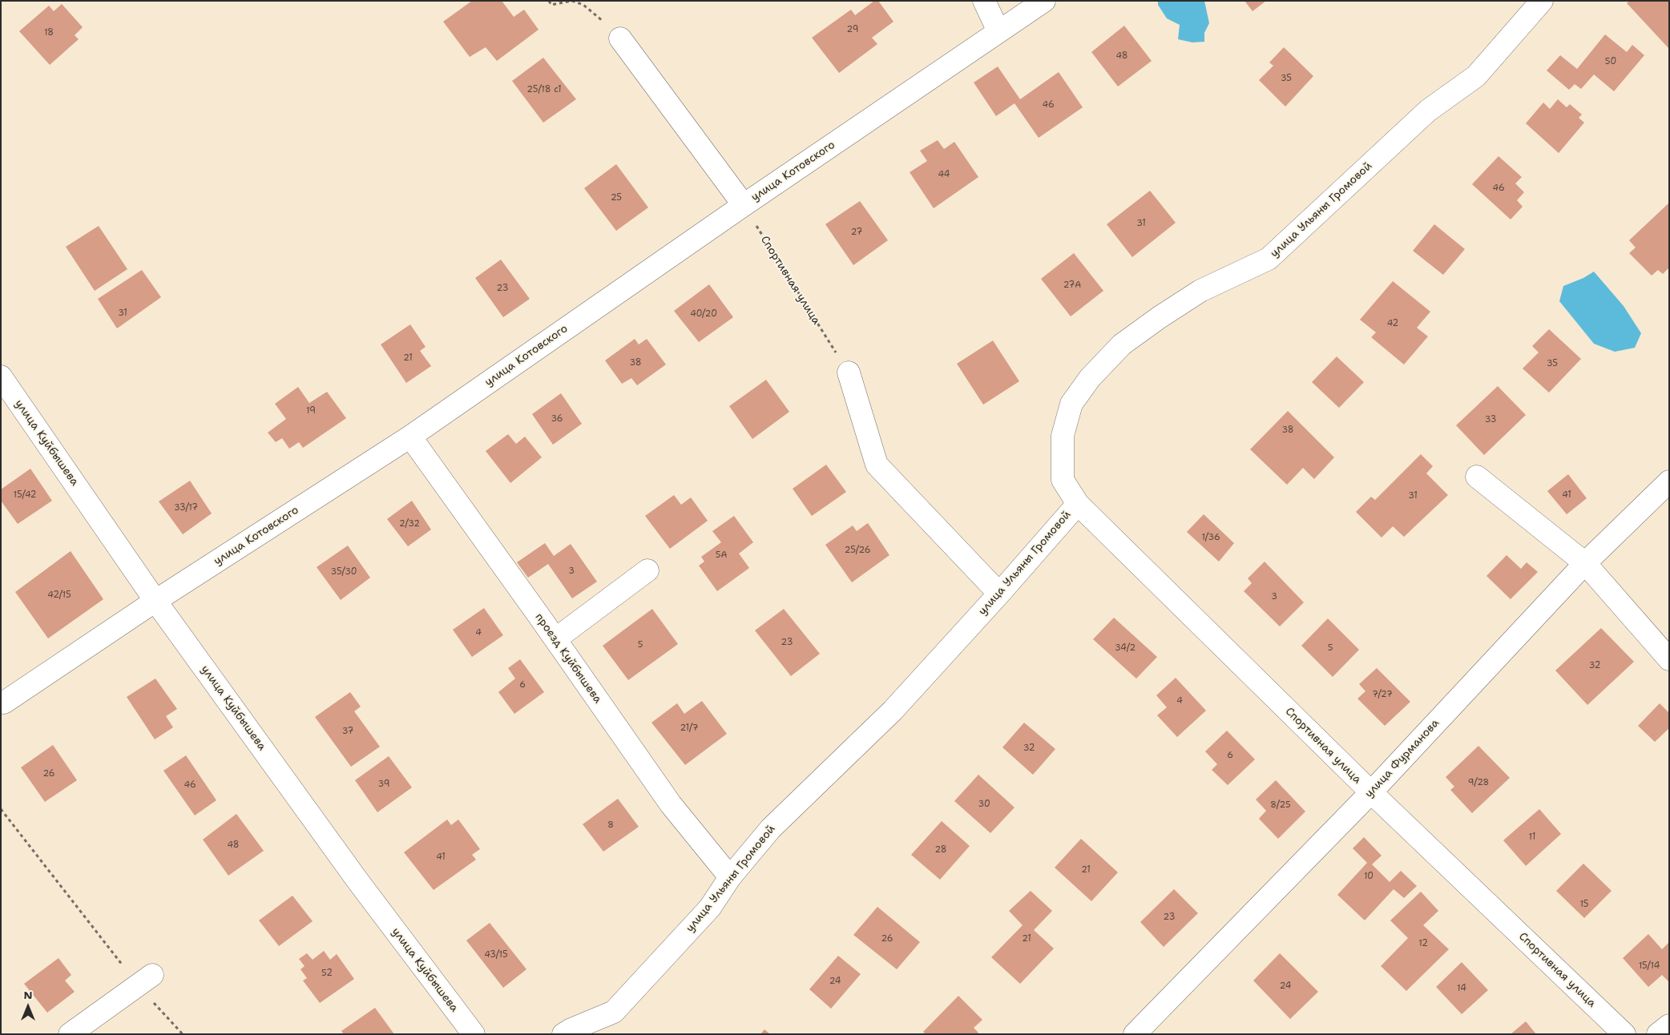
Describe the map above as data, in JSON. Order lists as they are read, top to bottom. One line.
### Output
{"streets":{"street":["улица Котовского","улица Ульяны Громовой","Спортивная улица","улица Куйбышева","проезд Куйбышева","улица Фурманова"]},"crossings":[["улица Котовского","Спортивная улица"],["улица Котовского","улица Куйбышева"],["улица Котовского","проезд Куйбышева"],["улица Ульяны Громовой","Спортивная улица"],["улица Ульяны Громовой","проезд Куйбышева"],["Спортивная улица","улица Фурманова"]],"house_numbers":["29","18","48","50","35","25/18 с1","46","44","46","25","31","27","27А","23","31","40/20","42","21","38","35","19","36","33","38","15/42","41","31","33/17","2/32","1/36","25/26","5А","3","35/30","42/15","3","4","23","5","34/2","5","32","6","7/27","4","21/7","37","32","6","26","9/28","39","46","30","8/25","8","11","48","28","41","21","10","15","23","26","21","12","43/15","15/14","52","24","24","14"],"north":"top"}
